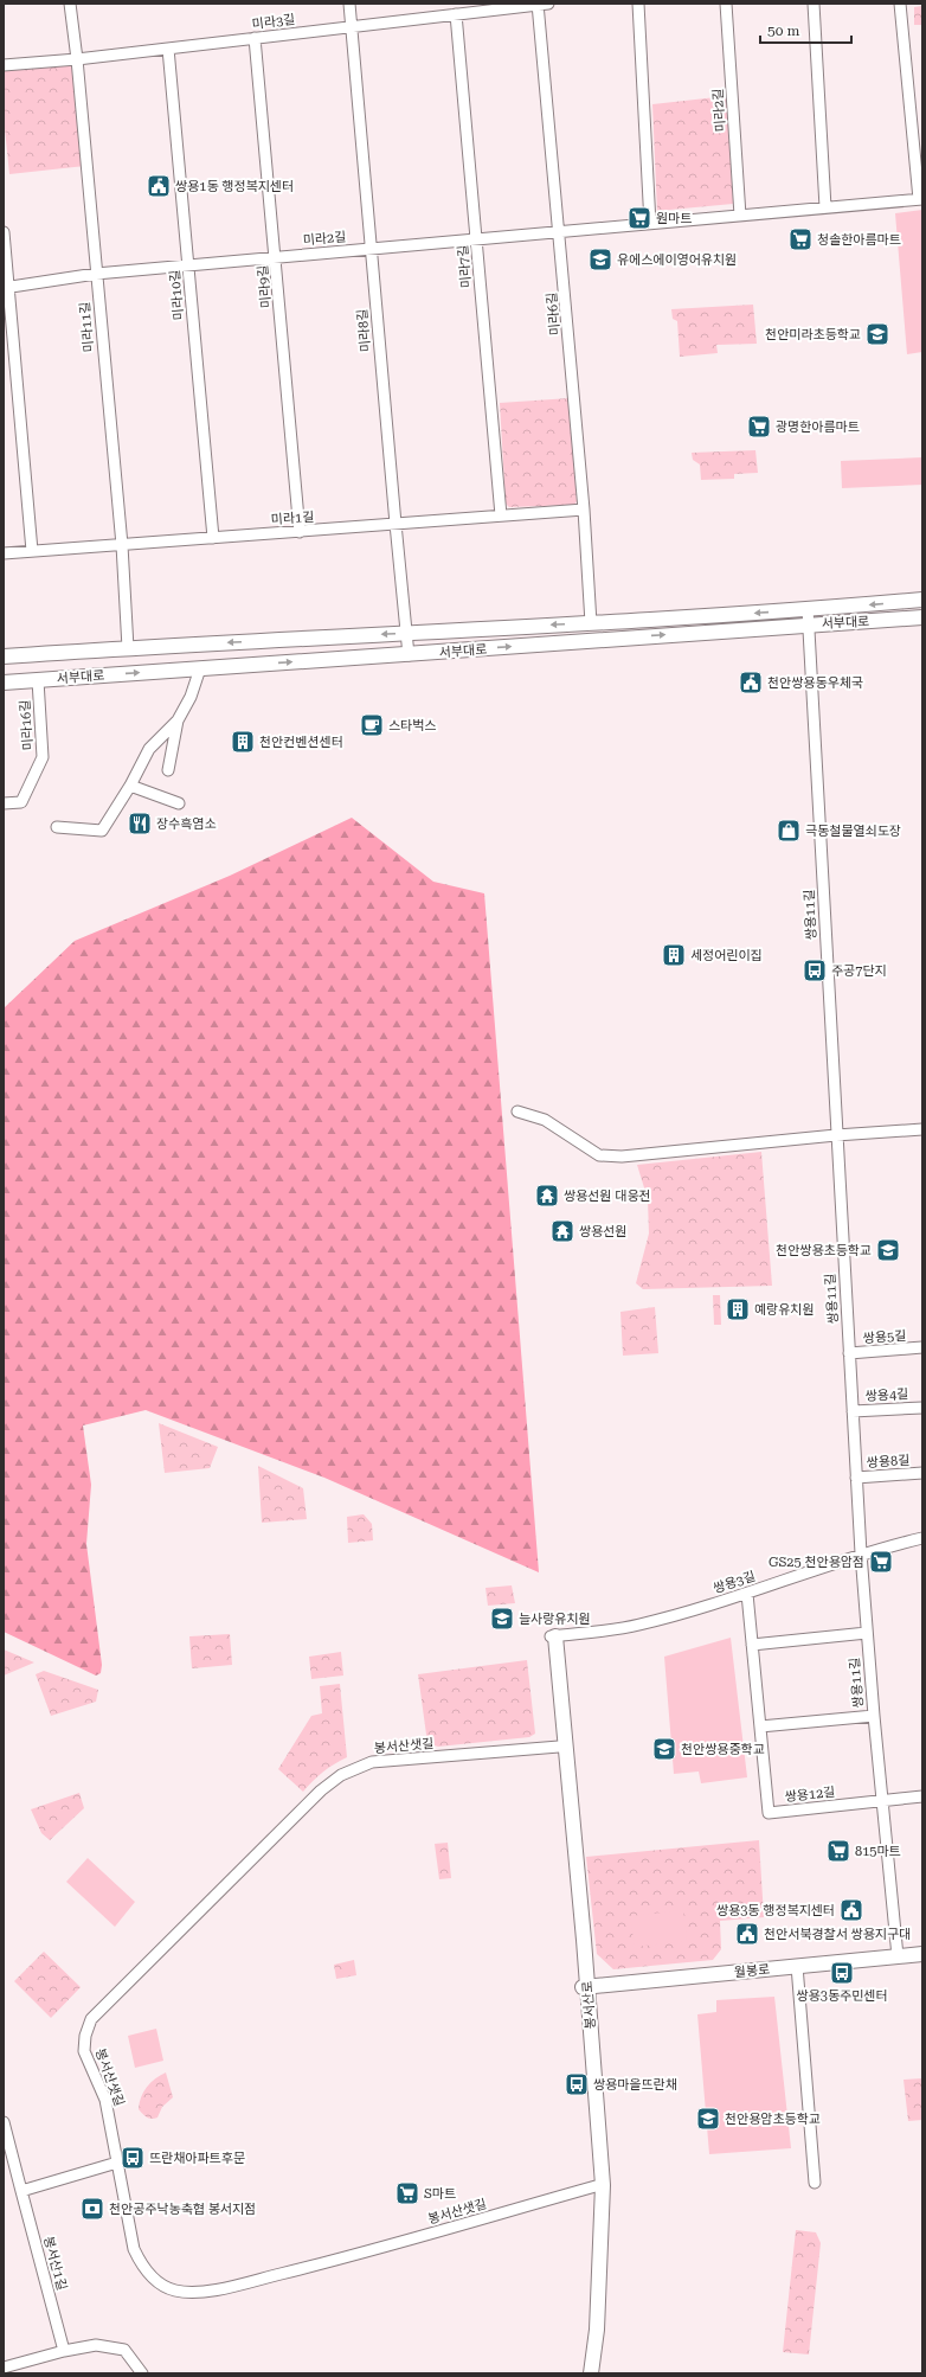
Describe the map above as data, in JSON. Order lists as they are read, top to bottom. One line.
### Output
{"streets":{"main road":["서부대로","월봉로","봉서산로"],"street":["미라3길","미라2길","미라7길","미라9길","미라10길","미라6길","미라11길","미라8길","미라1길","미라16길","쌍용11길","쌍용5길","쌍용4길","쌍용8길","쌍용3길","봉서산샛길","쌍용12길","봉서산1길"]},"crossings":[["미라3길","미라7길"],["미라3길","미라9길"],["미라3길","미라10길"],["미라3길","미라6길"],["미라3길","미라11길"],["미라3길","미라8길"],["미라2길","미라7길"],["미라2길","미라9길"],["미라2길","미라10길"],["미라2길","미라6길"],["미라2길","미라11길"],["미라2길","미라8길"],["미라7길","미라1길"],["미라9길","미라1길"],["미라10길","미라1길"],["미라6길","미라1길"],["미라6길","서부대로"],["미라11길","미라1길"],["미라11길","서부대로"],["미라8길","미라1길"],["미라8길","서부대로"],["서부대로","미라16길"],["서부대로","쌍용11길"],["쌍용11길","쌍용5길"],["쌍용11길","쌍용4길"],["쌍용11길","쌍용8길"],["쌍용11길","쌍용3길"],["쌍용11길","쌍용12길"],["쌍용11길","월봉로"],["쌍용3길","쌍용12길"],["쌍용3길","봉서산로"],["봉서산샛길","봉서산로"],["월봉로","봉서산로"]],"places":{"public building":["쌍용1동 행정복지센터","천안쌍용동우체국","쌍용3동 행정복지센터","천안서북경찰서 쌍용지구대"],"supermarket":["원마트","청솔한아름마트","광명한아름마트","GS25 천안용암점","815마트","S마트"],"school or university":["유에스에이영어유치원","천안미라초등학교","천안쌍용초등학교","늘사랑유치원","천안쌍용중학교","천안용암초등학교"],"cafe":["스타벅스"],"building":["천안컨벤션센터","세정어린이집","예랑유치원"],"restaurant":["장수흑염소"],"shop":["극동철물열쇠도장"],"bus stop":["주공7단지","쌍용3동주민센터","쌍용마을뜨란채","뜨란채아파트후문"],"temple":["쌍용선원 대웅전","쌍용선원"],"bank":["천안공주낙농축협 봉서지점"]},"scale_bar":"50 m"}
